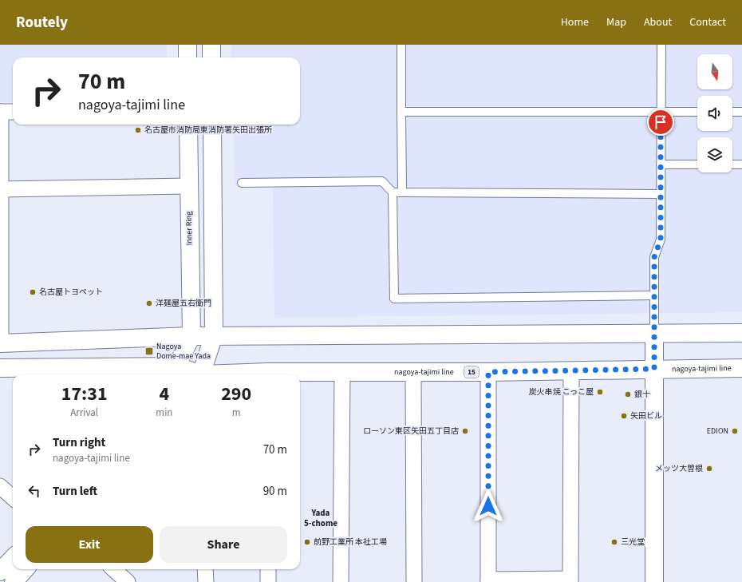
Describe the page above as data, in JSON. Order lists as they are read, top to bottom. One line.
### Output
{"streets":{"main road":["Inner Ring","nagoya-tajimi line","15"]},"districts":["Yada 5-chome"],"places":{"other":["名古屋市消防局東消防署矢田出張所","名古屋トヨペット","洋麺屋五右衛門","炭火串焼 こっこ屋","銀十","矢田ビル","ローソン東区矢田五丁目店","EDION","メッツ大曽根","前野工業所 本社工場","三光堂"],"transit":["Nagoya Dome-mae Yada"]},"north":"bottom","page":{"header":"Routely","nav":["Home","Map","About","Contact"],"turn":["70 m","nagoya-tajimi line"],"eta":["17:31","Arrival","4","min","290","m"],"list":[{"name":"Turn right","note":"nagoya-tajimi line","value":"70 m"},{"name":"Turn left","value":"90 m"}],"buttons":["Exit","Share"]}}
